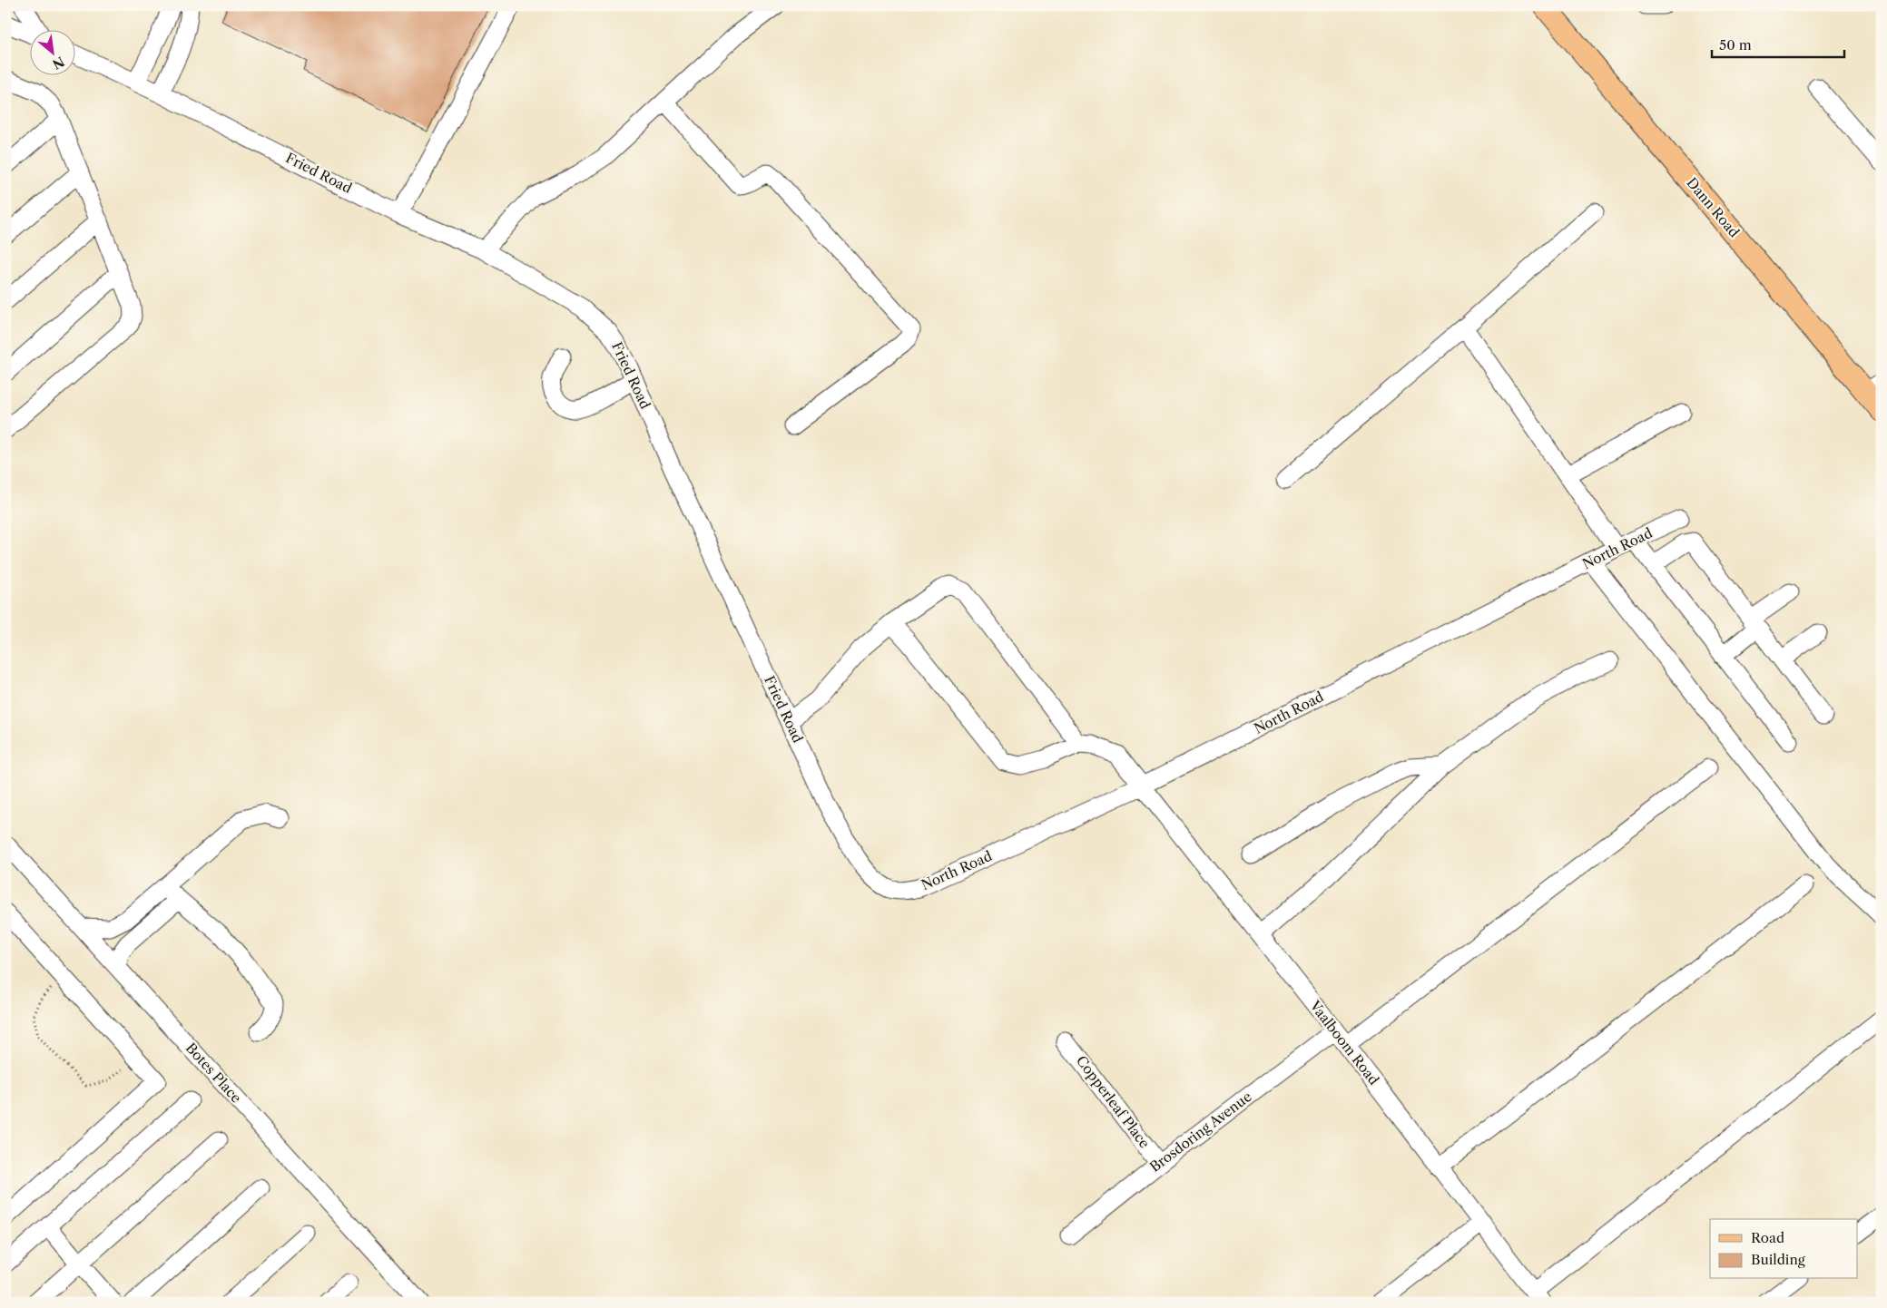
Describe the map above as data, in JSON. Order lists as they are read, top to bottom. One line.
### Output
{"streets":{"main road":["Dann Road"],"street":["Fried Road","North Road","Vaalboom Road","Botes Place","Copperleaf Place","Brosdoring Avenue"]},"crossings":[["Fried Road","North Road"],["North Road","Vaalboom Road"],["Vaalboom Road","Brosdoring Avenue"],["Copperleaf Place","Brosdoring Avenue"]],"legend":["Road","Building"],"scale_bar":"50 m","north":"bottom right"}
